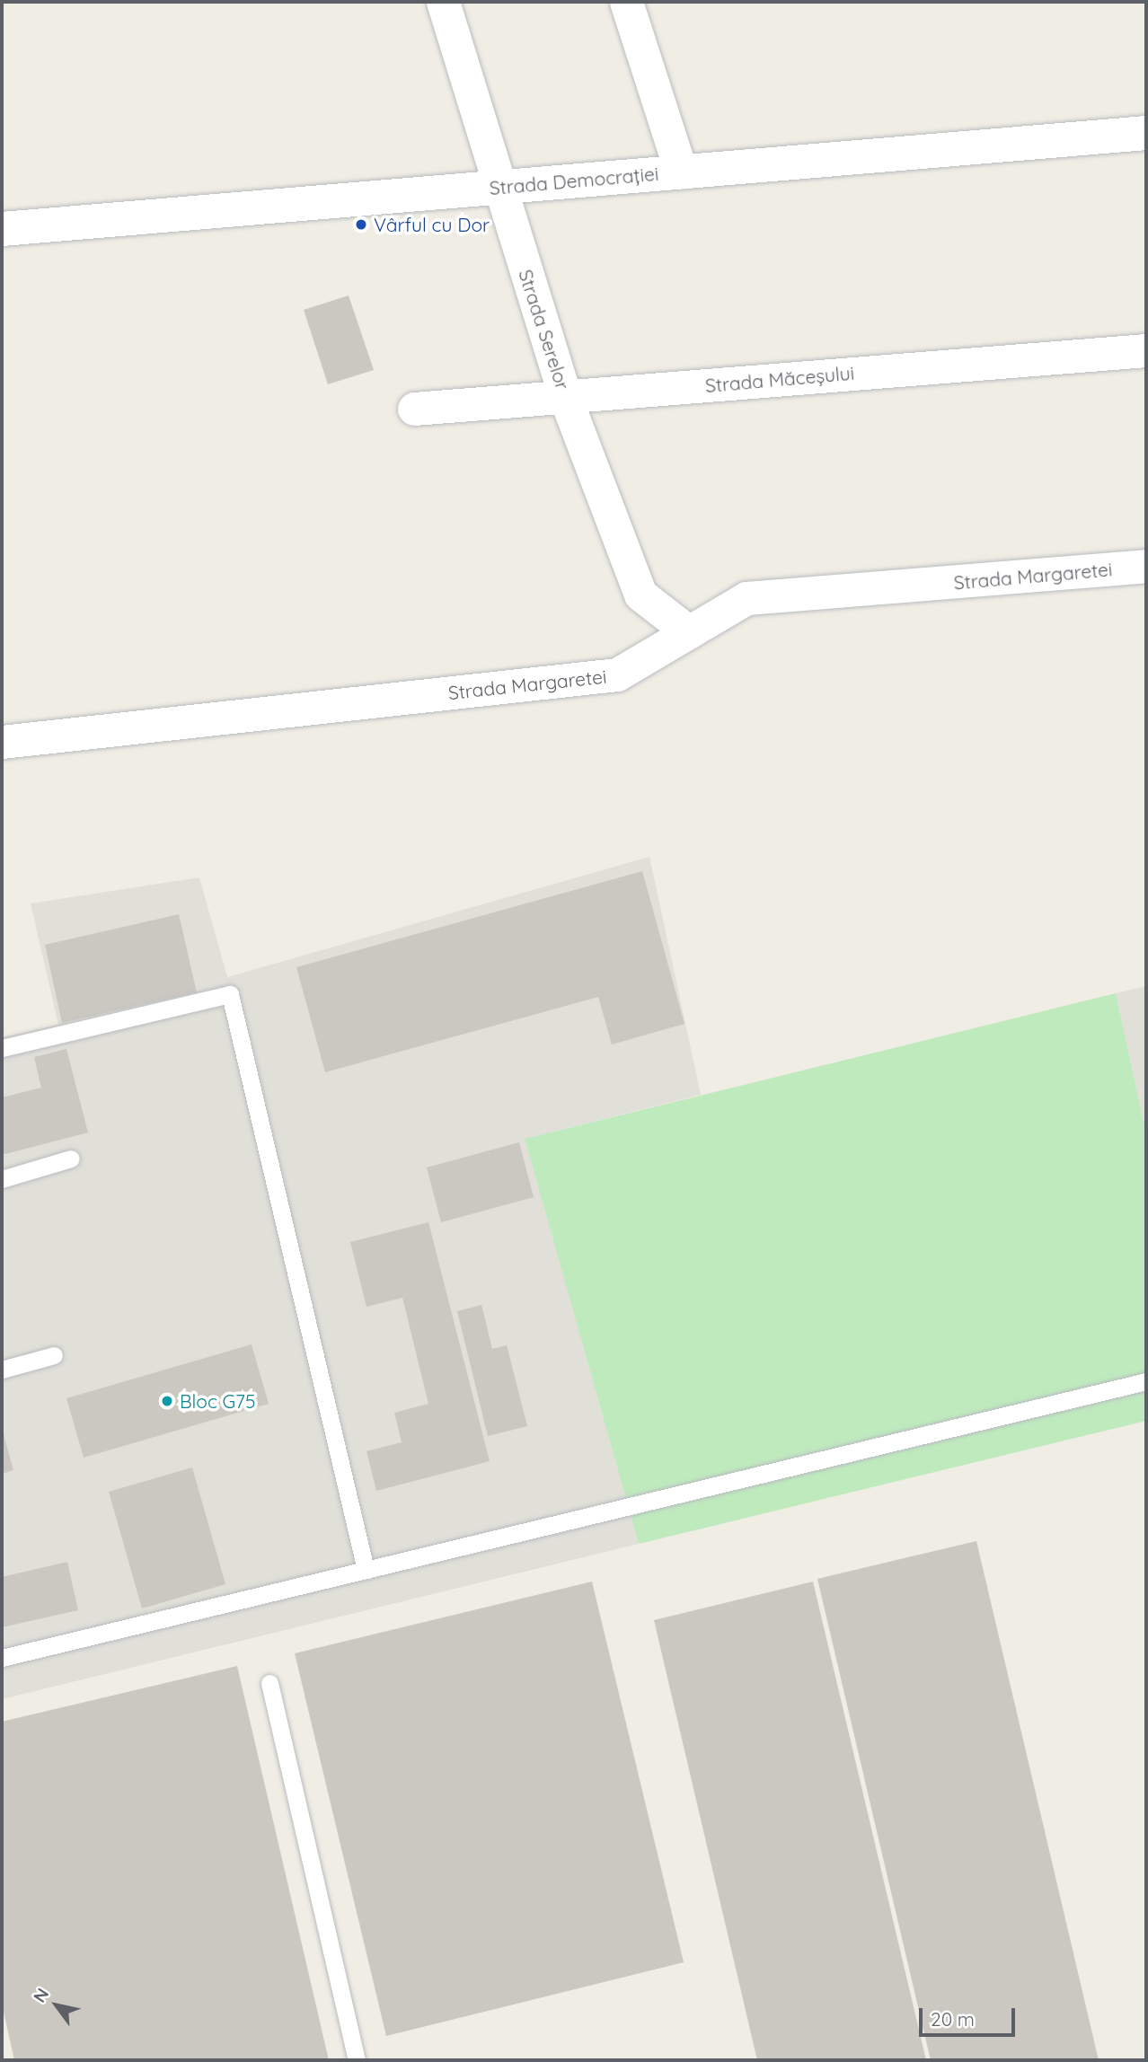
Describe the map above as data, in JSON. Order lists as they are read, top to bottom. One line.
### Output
{"streets":{"street":["Strada Democrației","Strada Serelor","Strada Măceșului","Strada Margaretei"]},"crossings":[["Strada Democrației","Strada Serelor"],["Strada Serelor","Strada Măceșului"],["Strada Serelor","Strada Margaretei"]],"places":["Vârful cu Dor","Bloc G75"],"scale_bar":"20 m","north":"top left"}
